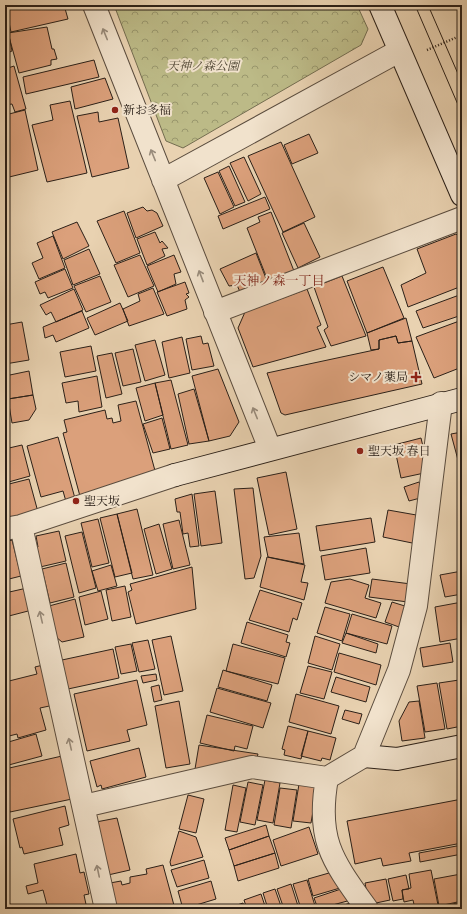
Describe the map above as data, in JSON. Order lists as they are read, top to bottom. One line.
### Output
{"districts":["天神ノ森一丁目"],"parks":["天神ノ森公園"],"places":{"other":["新お多福","聖天坂 春日","聖天坂"],"health":["シマノ薬局"]}}
